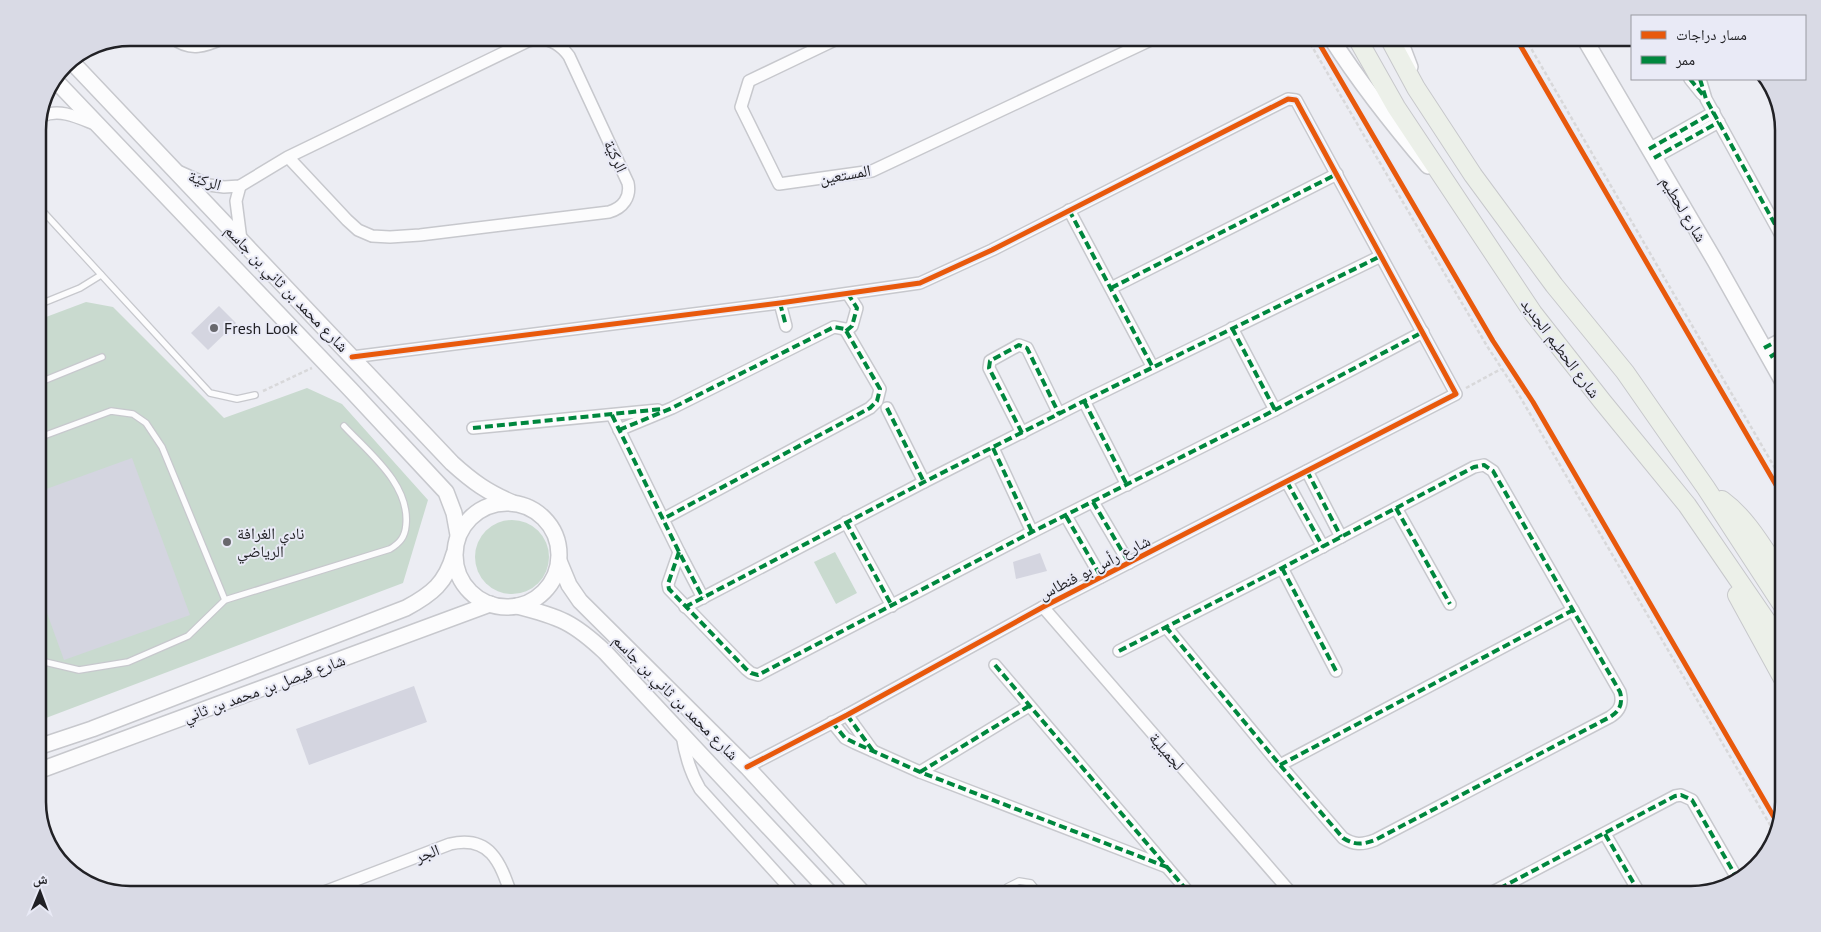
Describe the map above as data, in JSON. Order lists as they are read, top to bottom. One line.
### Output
{"streets":{"main road":["شارع لحطيم","شارع محمد بن ثاني بن جاسم","شارع الحطيم الجديد","شارع فيصل بن محمد بن ثاني"],"street":["الركيّة","المستعين","شارع رأس بو فنطاس","لجميلية","الجر"]},"crossings":[["الركيّة","شارع محمد بن ثاني بن جاسم"],["شارع محمد بن ثاني بن جاسم","شارع رأس بو فنطاس"],["شارع محمد بن ثاني بن جاسم","شارع فيصل بن محمد بن ثاني"],["شارع رأس بو فنطاس","لجميلية"]],"places":["Fresh Look","نادي الغرافة الرياضي"],"legend":["مسار دراجات","ممر"],"north":"top"}
